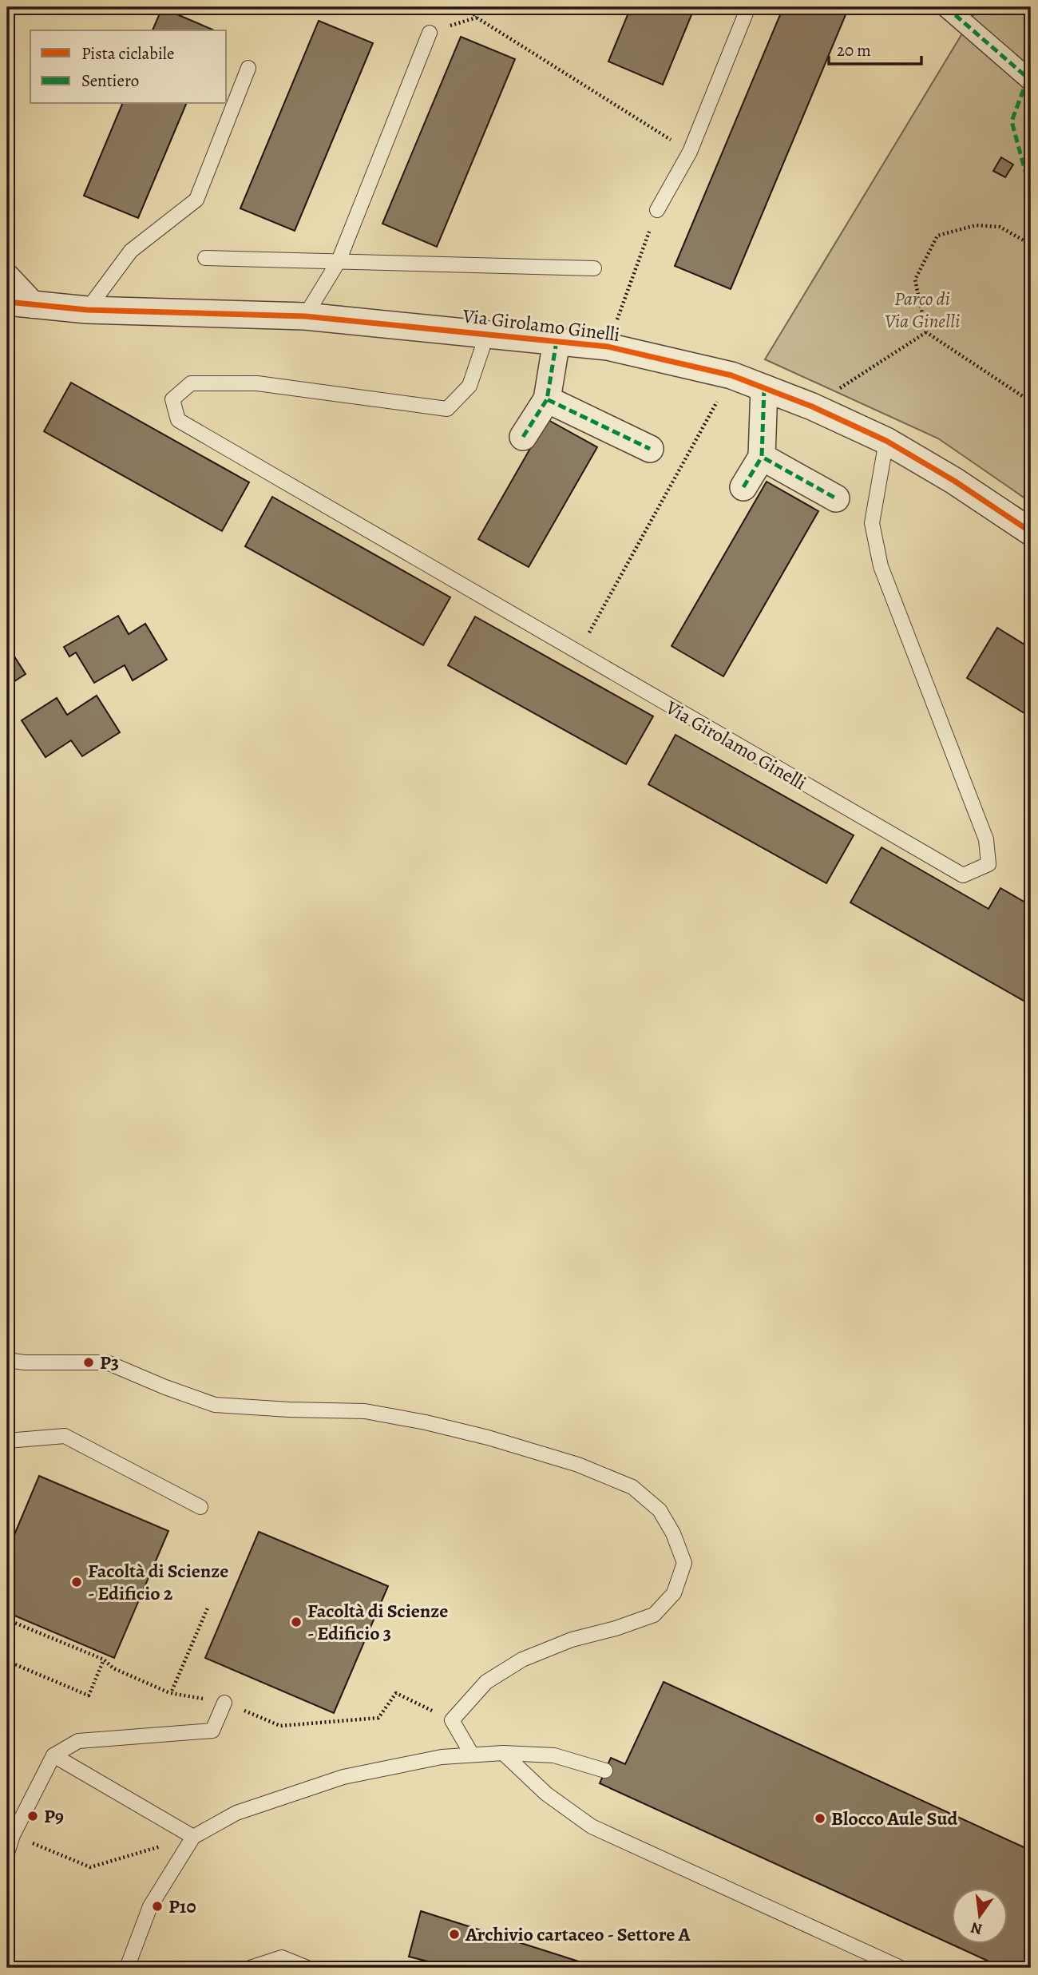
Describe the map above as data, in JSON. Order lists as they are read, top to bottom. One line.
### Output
{"streets":{"street":["Via Girolamo Ginelli"]},"parks":["Parco di Via Ginelli"],"places":["P3","Facoltà di Scienze - Edificio 2","Facoltà di Scienze - Edificio 3","P9","Blocco Aule Sud","P10","Archivio cartaceo - Settore A"],"legend":["Pista ciclabile","Sentiero"],"scale_bar":"20 m","north":"bottom"}
